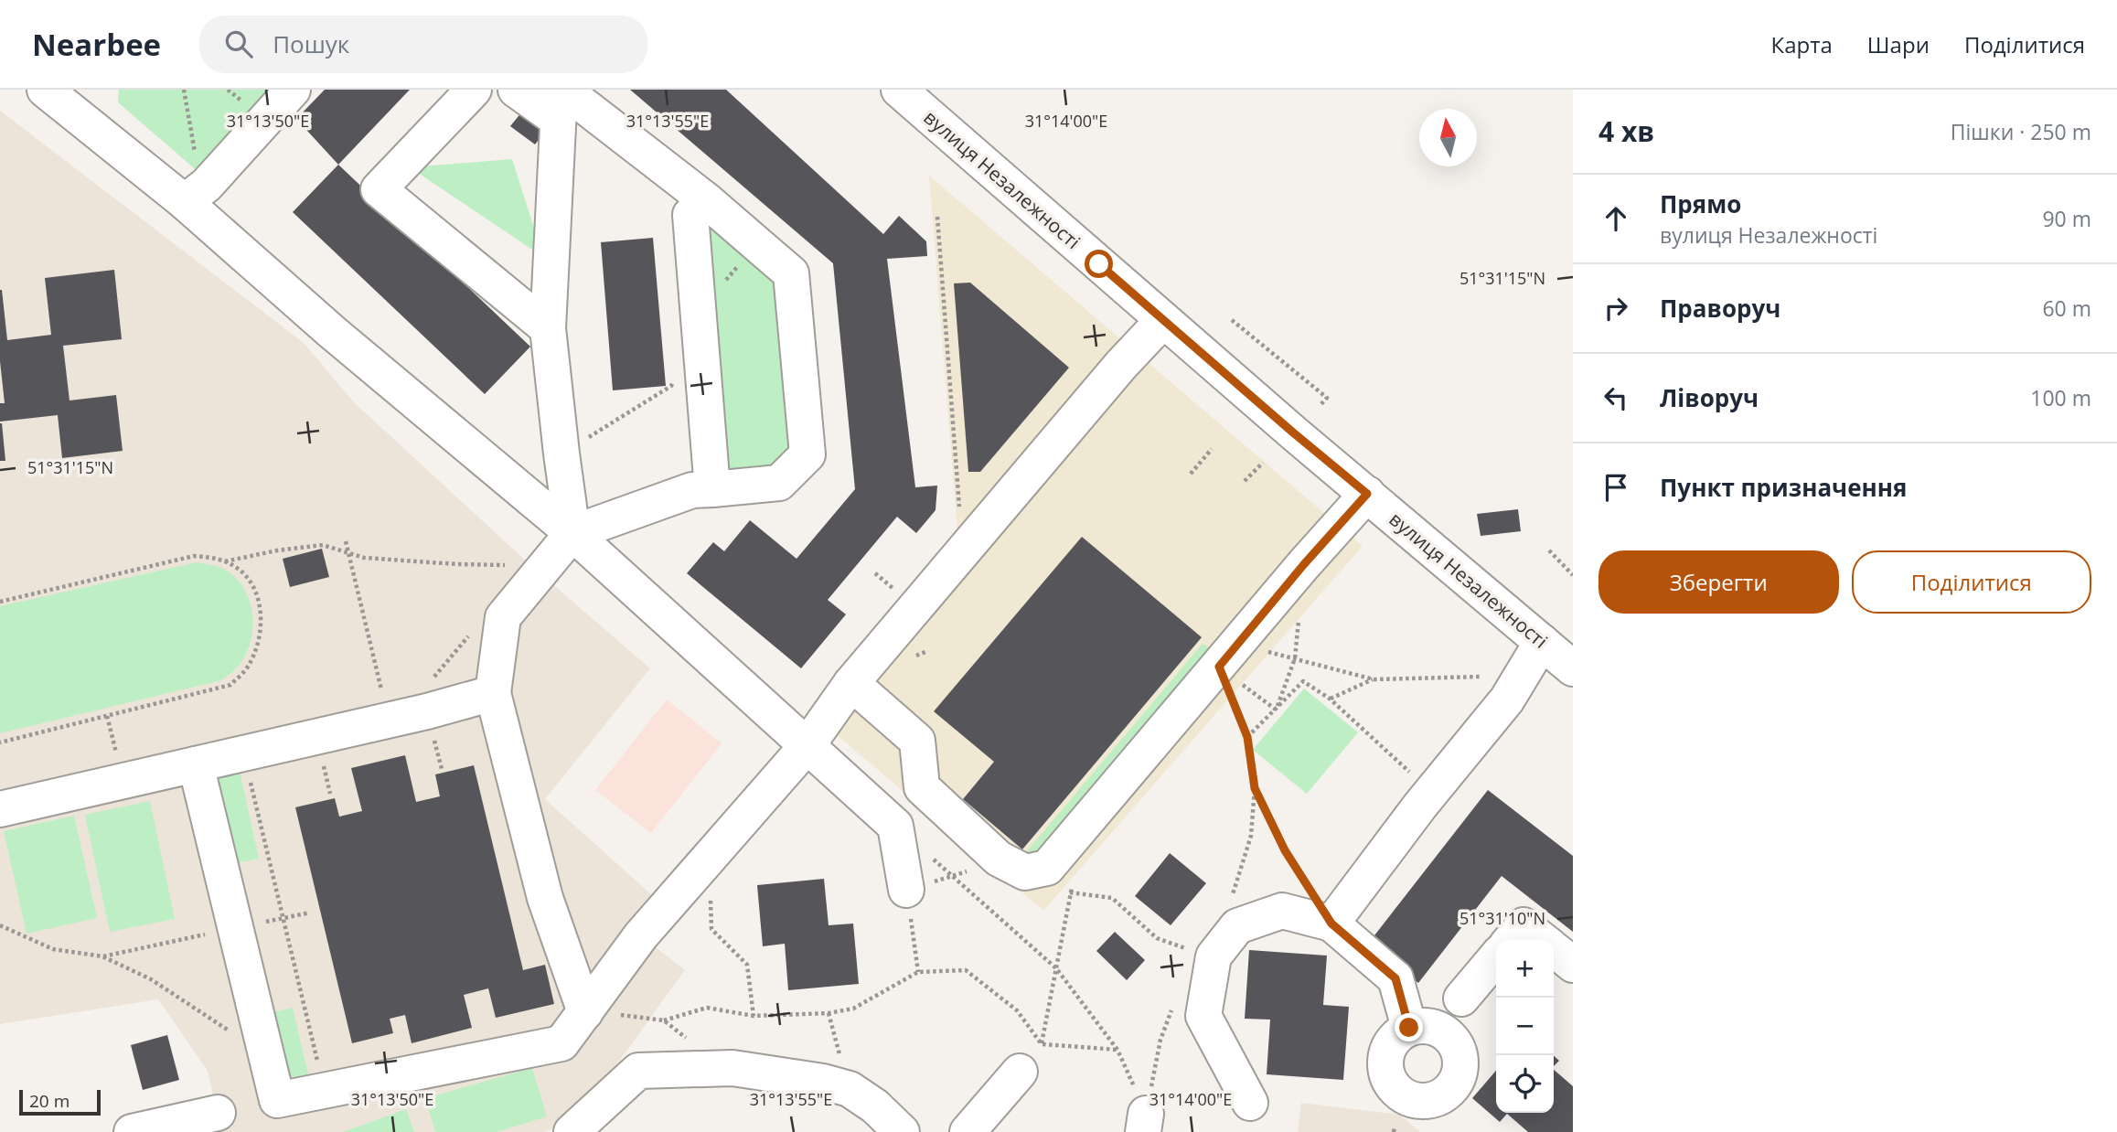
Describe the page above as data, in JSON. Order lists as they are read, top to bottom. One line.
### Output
{"streets":{"street":["вулиця Незалежності"]},"scale_bar":"20 m","north":"top","page":{"header":"Nearbee","search":"Пошук","nav":["Карта","Шари","Поділитися"],"heading":["4 хв","Пішки · 250 m"],"list":[["Прямо","вулиця Незалежності","90 m"],["Праворуч","60 m"],["Ліворуч","100 m"],"Пункт призначення"],"buttons":["Зберегти","Поділитися"],"map_buttons":["+","−"],"scale":"20 m"},"coordinates":["31°13'50\"E","31°13'55\"E","31°14'00\"E","51°31'15\"N","51°31'10\"N"]}
